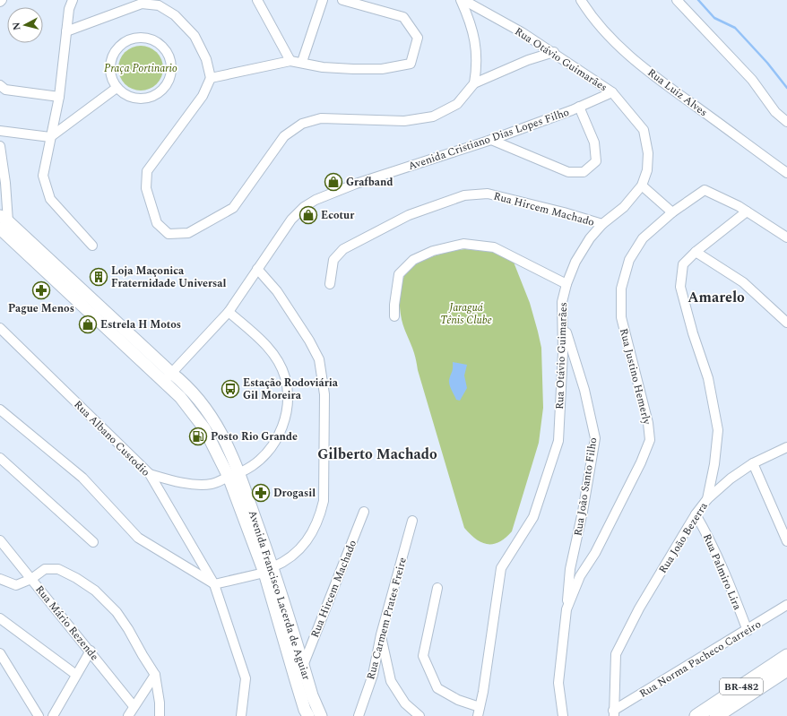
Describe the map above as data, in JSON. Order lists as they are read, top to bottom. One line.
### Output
{"streets":{"highway":["BR-482"],"main road":["Avenida Francisco Lacerda de Aguiar"],"street":["Rua Otávio Guimarães","Rua Luiz Alves","Avenida Cristiano Dias Lopes Filho","Rua Hircem Machado","Rua Justino Hemerly","Rua Albano Custodio","Rua João Santo Filho","Rua João Bezerra","Rua Palmiro Lira","Rua Carmem Prates Freire","Rua Mário Rezende","Rua Norma Pacheco Carreiro"]},"crossings":[["Rua Otávio Guimarães","Avenida Cristiano Dias Lopes Filho"],["Rua Otávio Guimarães","Rua Hircem Machado"],["Rua Otávio Guimarães","Rua João Santo Filho"],["Avenida Cristiano Dias Lopes Filho","Avenida Francisco Lacerda de Aguiar"],["Rua Hircem Machado","Avenida Francisco Lacerda de Aguiar"],["Rua Justino Hemerly","Rua João Santo Filho"],["Rua Justino Hemerly","Rua João Bezerra"],["Rua João Bezerra","Rua Palmiro Lira"],["Rua João Bezerra","Rua Norma Pacheco Carreiro"],["Rua Palmiro Lira","Rua Norma Pacheco Carreiro"]],"districts":["Amarelo","Gilberto Machado"],"parks":["Praça Portinario","Jaraguá Tênis Clube"],"places":{"shop":["Grafband","Ecotur","Estrela H Motos"],"building":["Loja Maçonica Fraternidade Universal"],"pharmacy":["Pague Menos","Drogasil"],"bus stop":["Estação Rodoviária Gil Moreira"],"fuel station":["Posto Rio Grande"]},"north":"left"}
